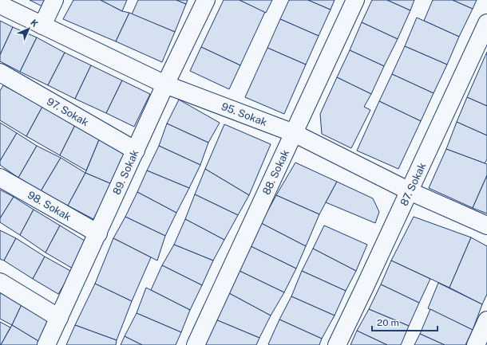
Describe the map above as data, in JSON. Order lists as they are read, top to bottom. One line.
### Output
{"streets":{"street":["97. Sokak","95. Sokak","89. Sokak","88. Sokak","87. Sokak","98. Sokak"]},"crossings":[["97. Sokak","89. Sokak"],["95. Sokak","89. Sokak"],["95. Sokak","88. Sokak"],["95. Sokak","87. Sokak"],["89. Sokak","98. Sokak"]],"scale_bar":"20 m","north":"top right"}
